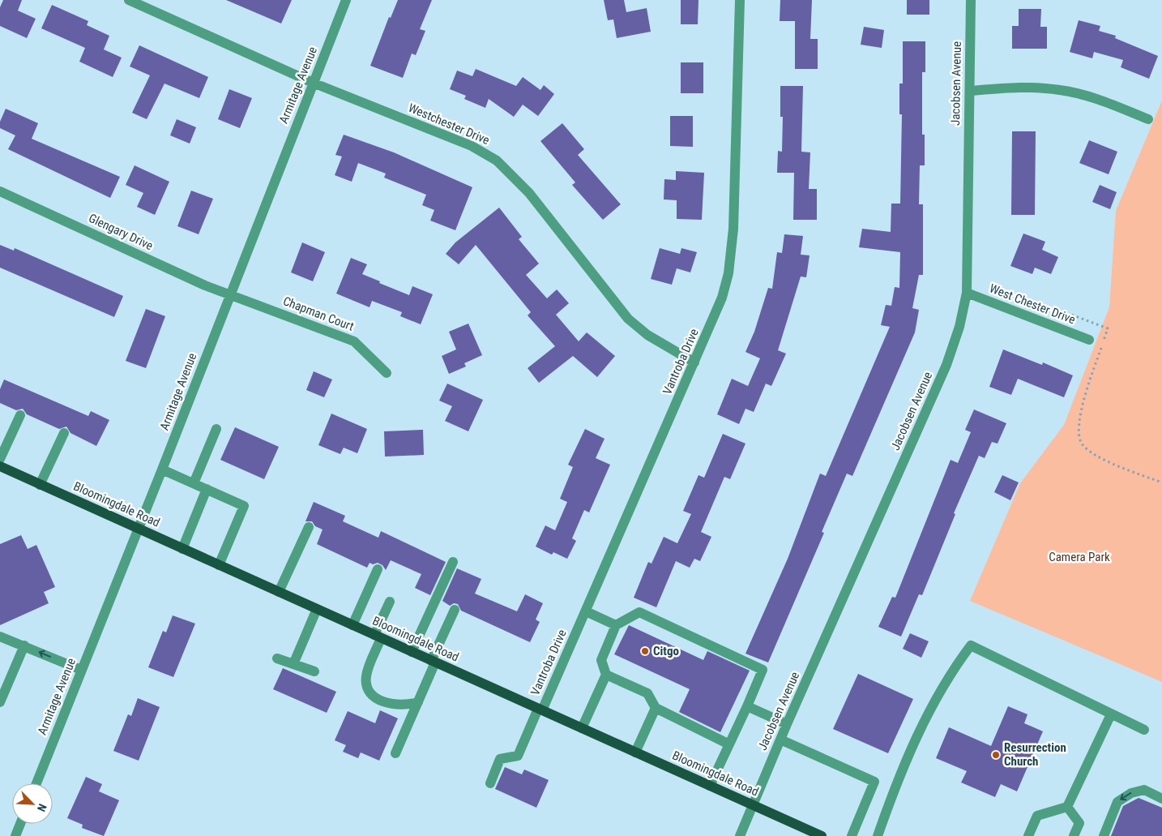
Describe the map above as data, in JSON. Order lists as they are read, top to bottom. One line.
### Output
{"streets":{"main road":["Bloomingdale Road"],"street":["Jacobsen Avenue","Armitage Avenue","Westchester Drive","Glengary Drive","West Chester Drive","Chapman Court","Vantroba Drive"]},"crossings":[["Jacobsen Avenue","West Chester Drive"],["Jacobsen Avenue","Bloomingdale Road"],["Armitage Avenue","Westchester Drive"],["Armitage Avenue","Glengary Drive"],["Armitage Avenue","Chapman Court"],["Armitage Avenue","Bloomingdale Road"],["Westchester Drive","Vantroba Drive"],["Glengary Drive","Chapman Court"],["Vantroba Drive","Bloomingdale Road"]],"parks":["Camera Park"],"places":["Citgo","Resurrection Church"],"north":"bottom right"}
